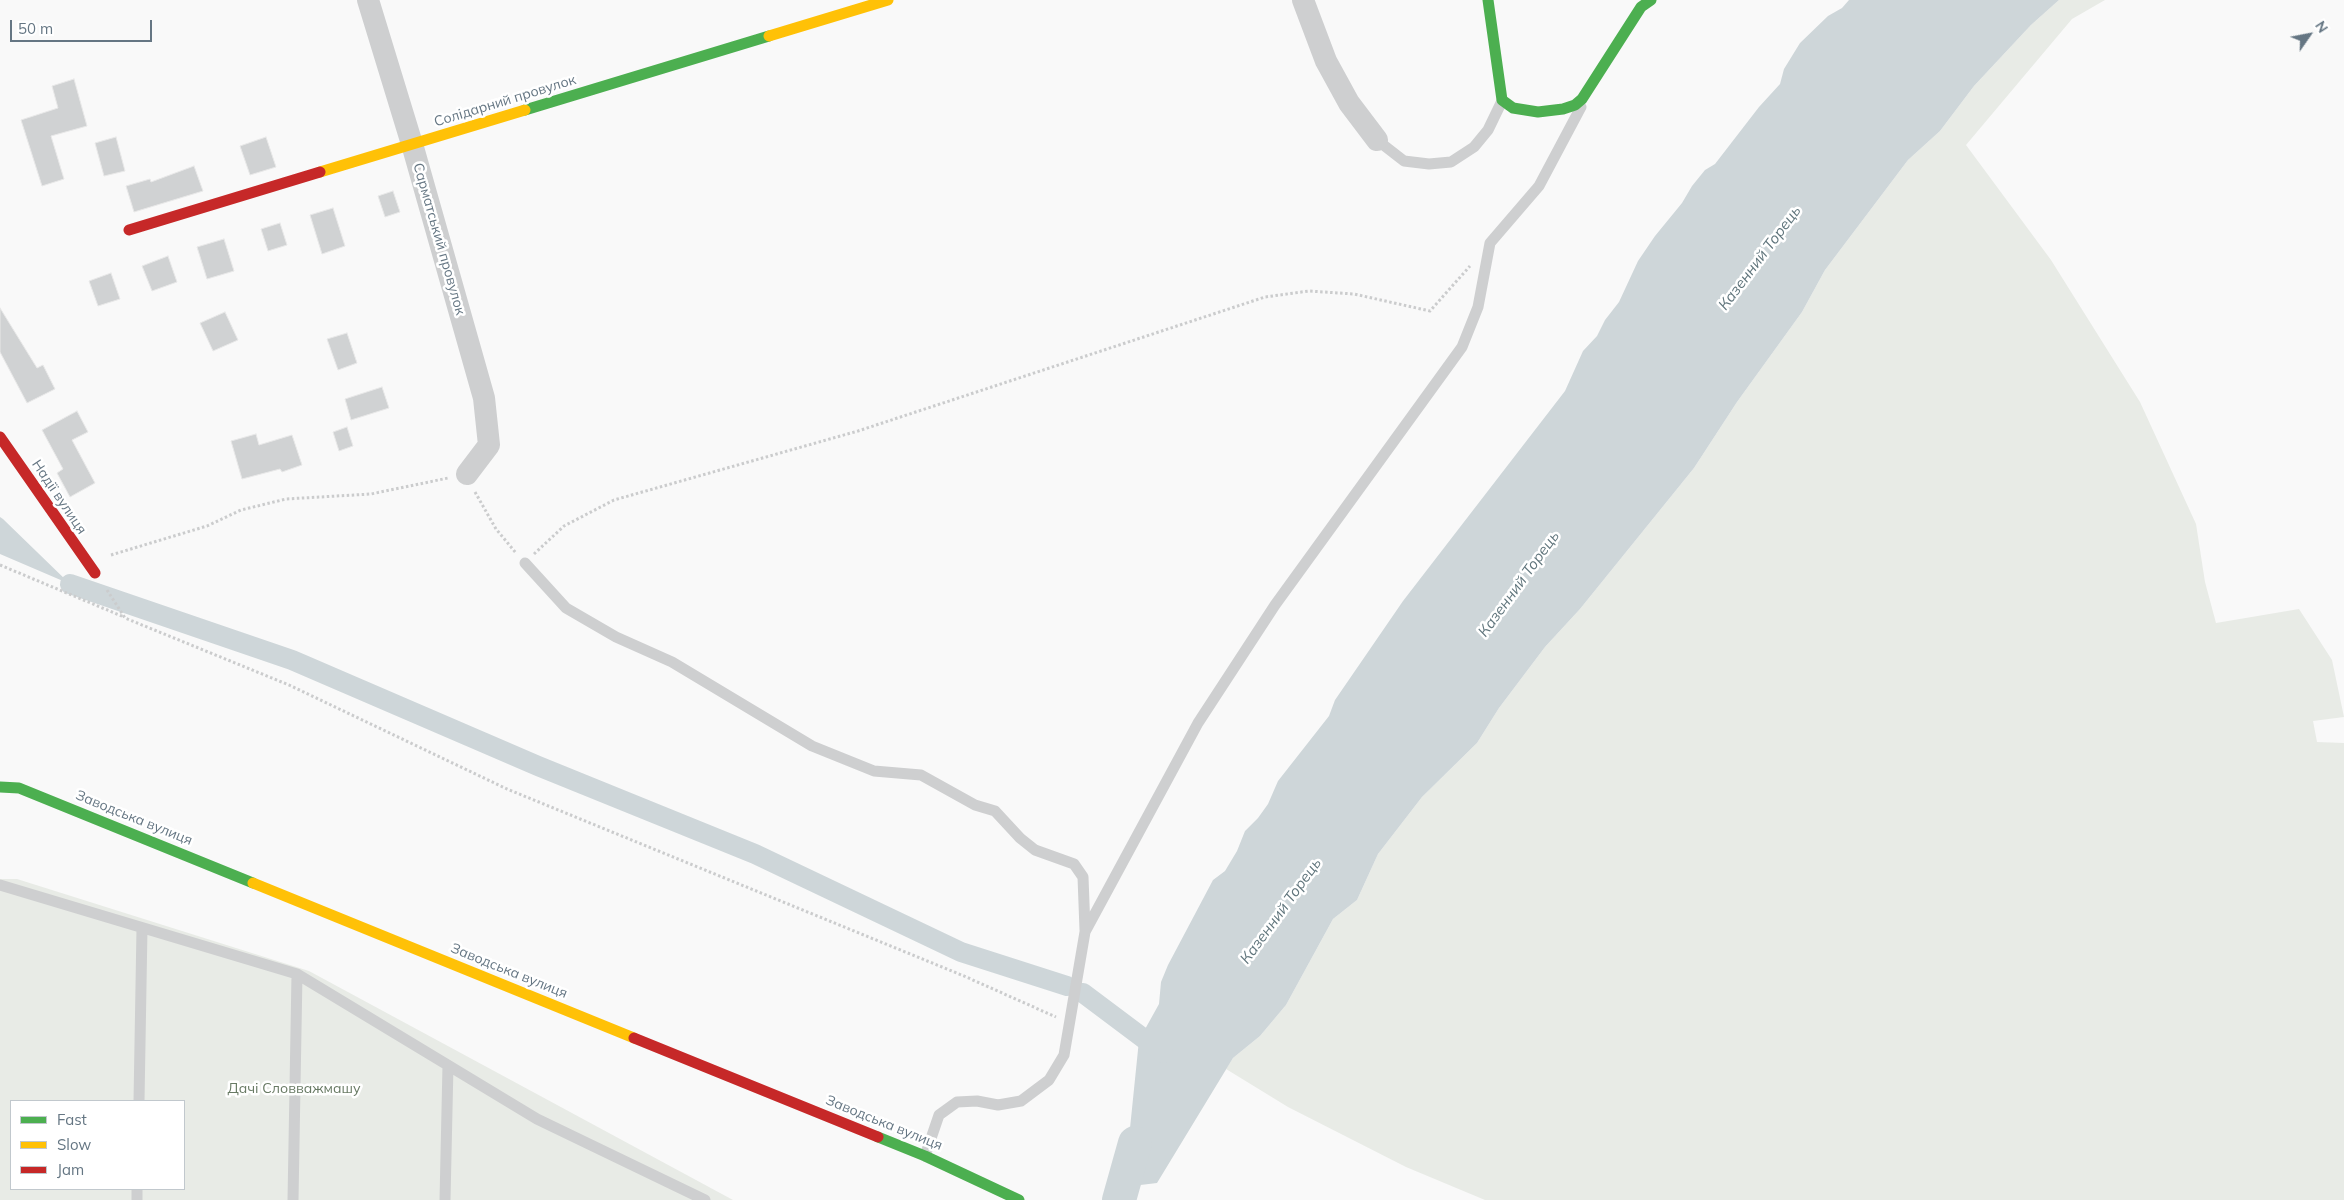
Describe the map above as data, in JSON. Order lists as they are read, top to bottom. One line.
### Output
{"streets":{"street":["Солідарний провулок","Сарматський провулок","Надії вулиця","Заводська вулиця"]},"crossings":[["Солідарний провулок","Сарматський провулок"]],"water":["Казенний Торець"],"parks":["Дачі Словважмашу"],"legend":["Fast","Slow","Jam"],"scale_bar":"50 m","north":"top right"}
